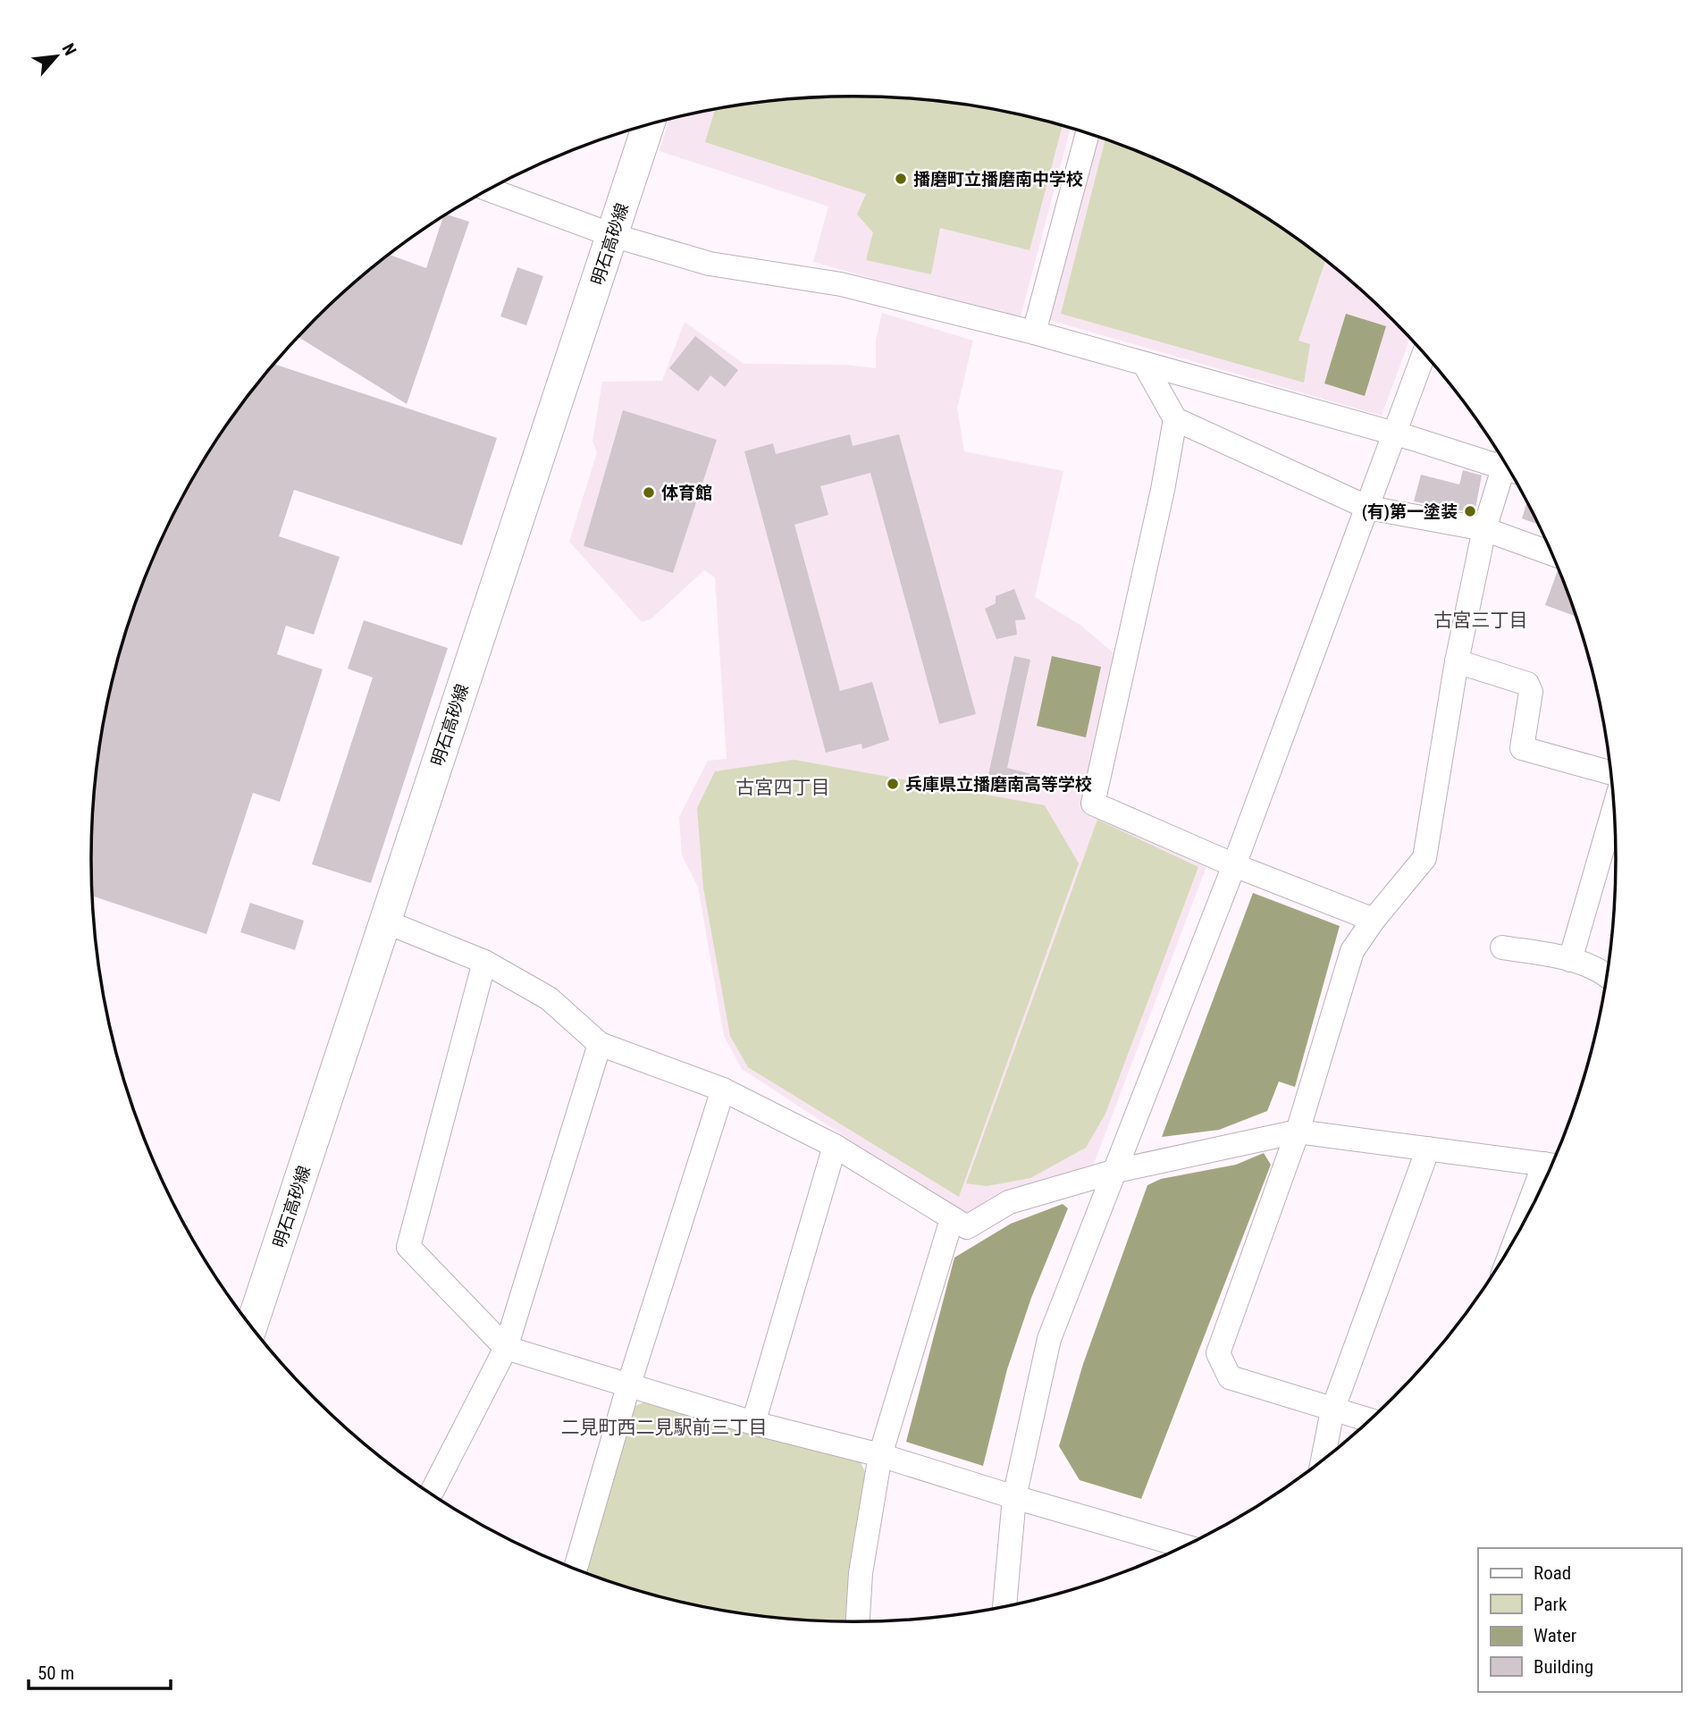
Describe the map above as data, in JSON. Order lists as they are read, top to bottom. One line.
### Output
{"streets":{"main road":["明石高砂線"]},"districts":["古宮三丁目","古宮四丁目","二見町西二見駅前三丁目"],"places":["播磨町立播磨南中学校","体育館","(有)第一塗装","兵庫県立播磨南高等学校"],"legend":["Road","Park","Water","Building"],"scale_bar":"50 m","north":"top right"}
